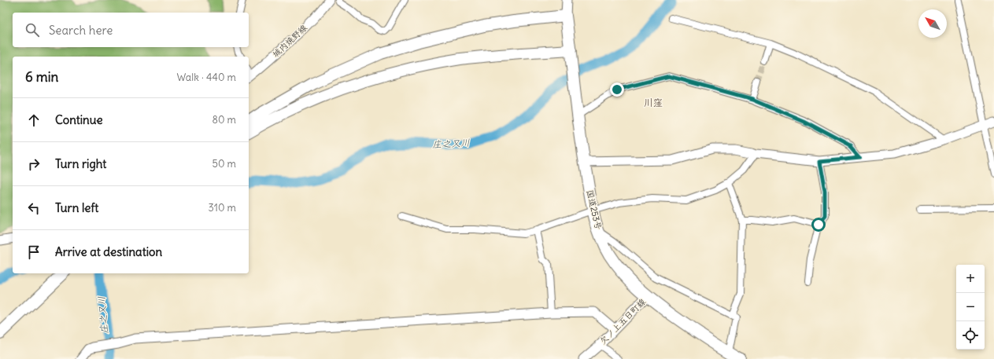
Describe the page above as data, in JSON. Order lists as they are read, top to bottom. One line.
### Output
{"streets":{"highway":["国道253号"],"street":["城内焼野線","欠ノ上五日町線"]},"crossings":[["国道253号","欠ノ上五日町線"]],"districts":["川窪"],"water":["庄之又川"],"north":"top left","page":{"search":"Search here","heading":["6 min","Walk · 440 m"],"list":[["Continue","80 m"],["Turn right","50 m"],["Turn left","310 m"],"Arrive at destination"],"map_buttons":["+","−"]}}
